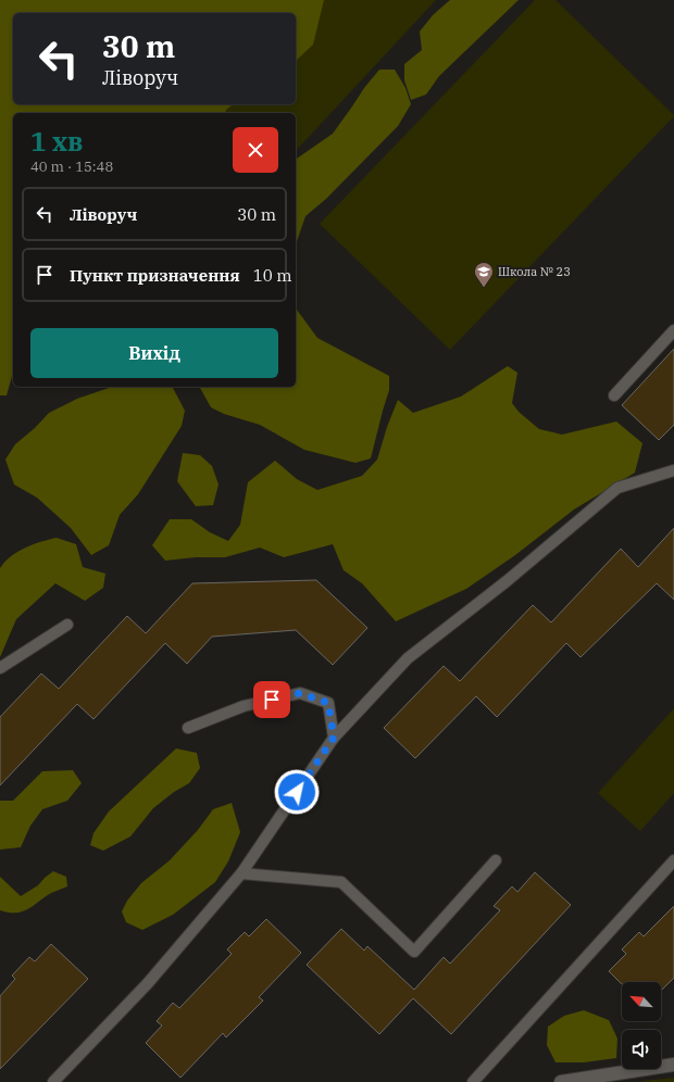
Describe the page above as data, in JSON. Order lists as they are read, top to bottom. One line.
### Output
{"places":{"school or university":["Школа № 23"]},"north":"top left","page":{"turn":["30 m","Ліворуч"],"heading":["1 хв","40 m · 15:48"],"list":[{"name":"Ліворуч","value":"30 m"},{"name":"Пункт призначення","value":"10 m"}],"buttons":"Вихід"}}
